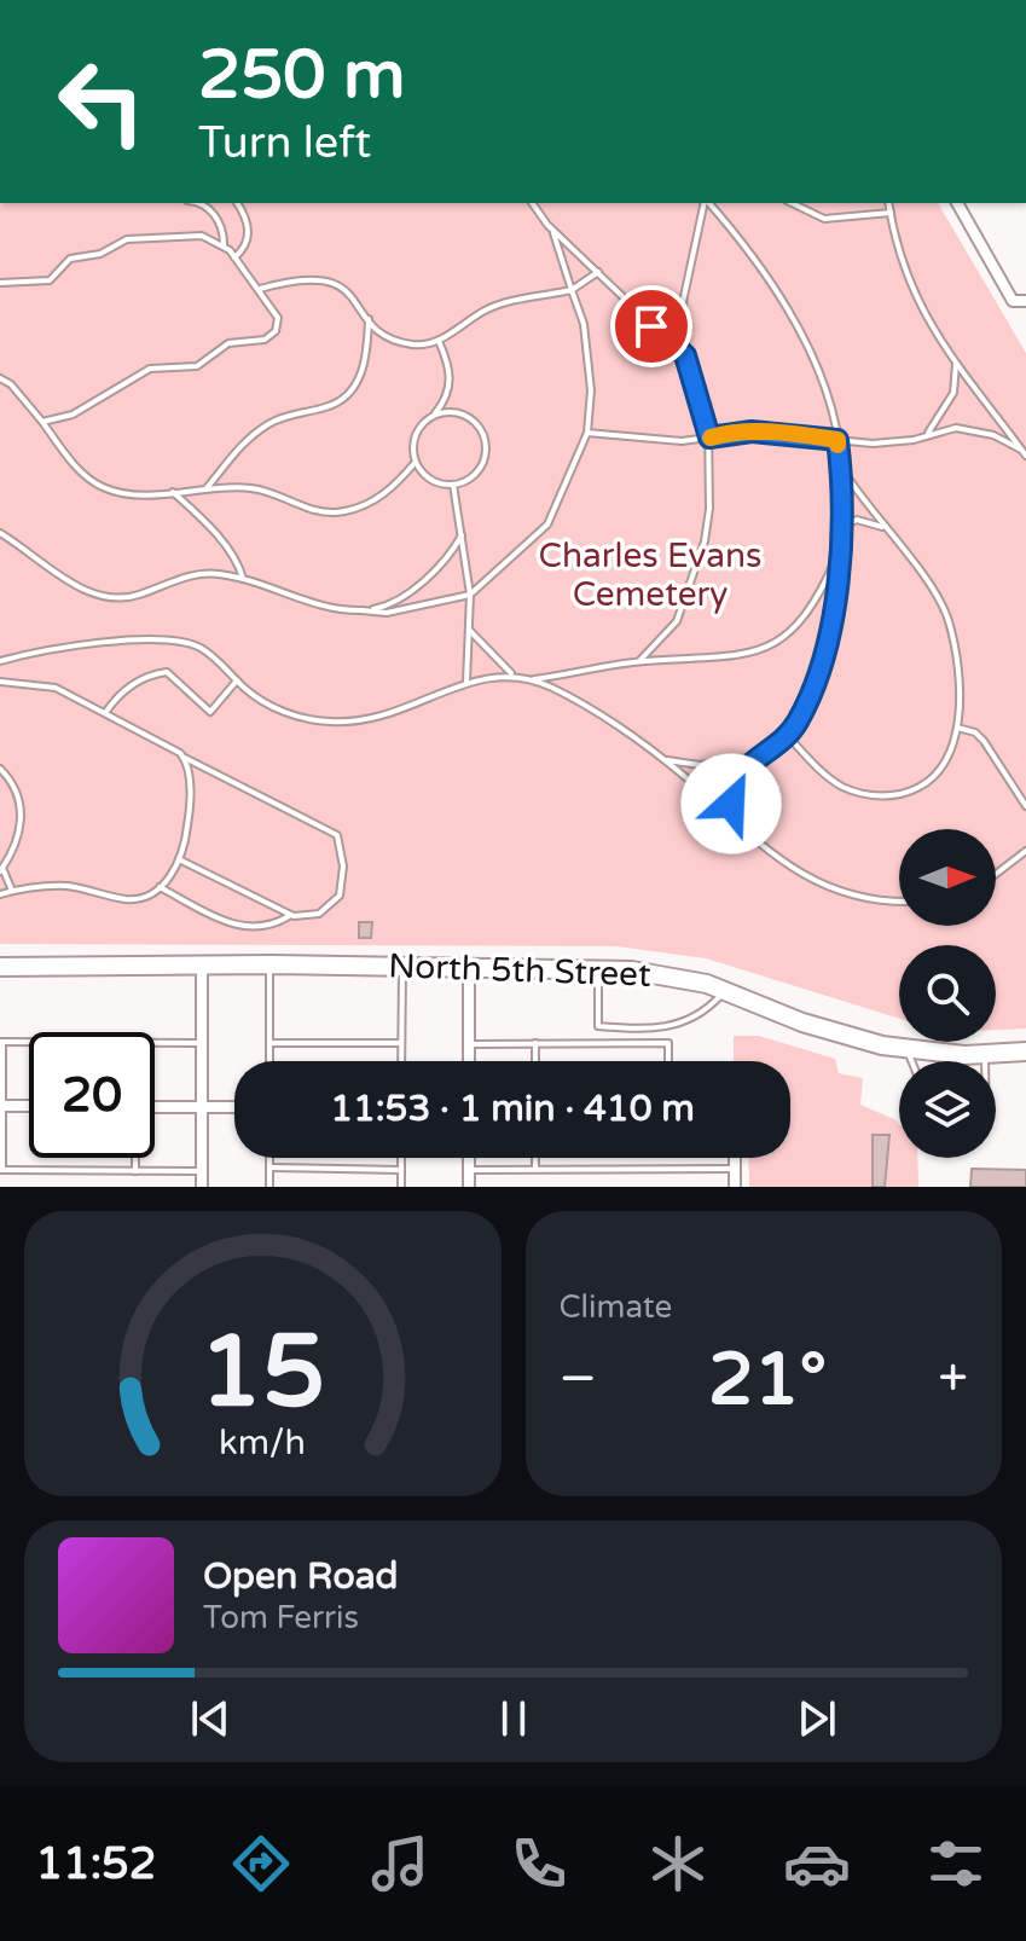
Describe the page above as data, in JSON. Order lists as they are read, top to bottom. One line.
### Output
{"streets":{"main road":["North 5th Street"]},"parks":["Charles Evans Cemetery"],"north":"right","page":{"turn":["250 m","Turn left"],"limit":"20","trip":"11:53 · 1 min · 410 m","tile":"Climate","heat":["−","21°","+"],"song":["Open Road","Tom Ferris"],"tabs":"11:52","gauge":["15","km/h"]}}
